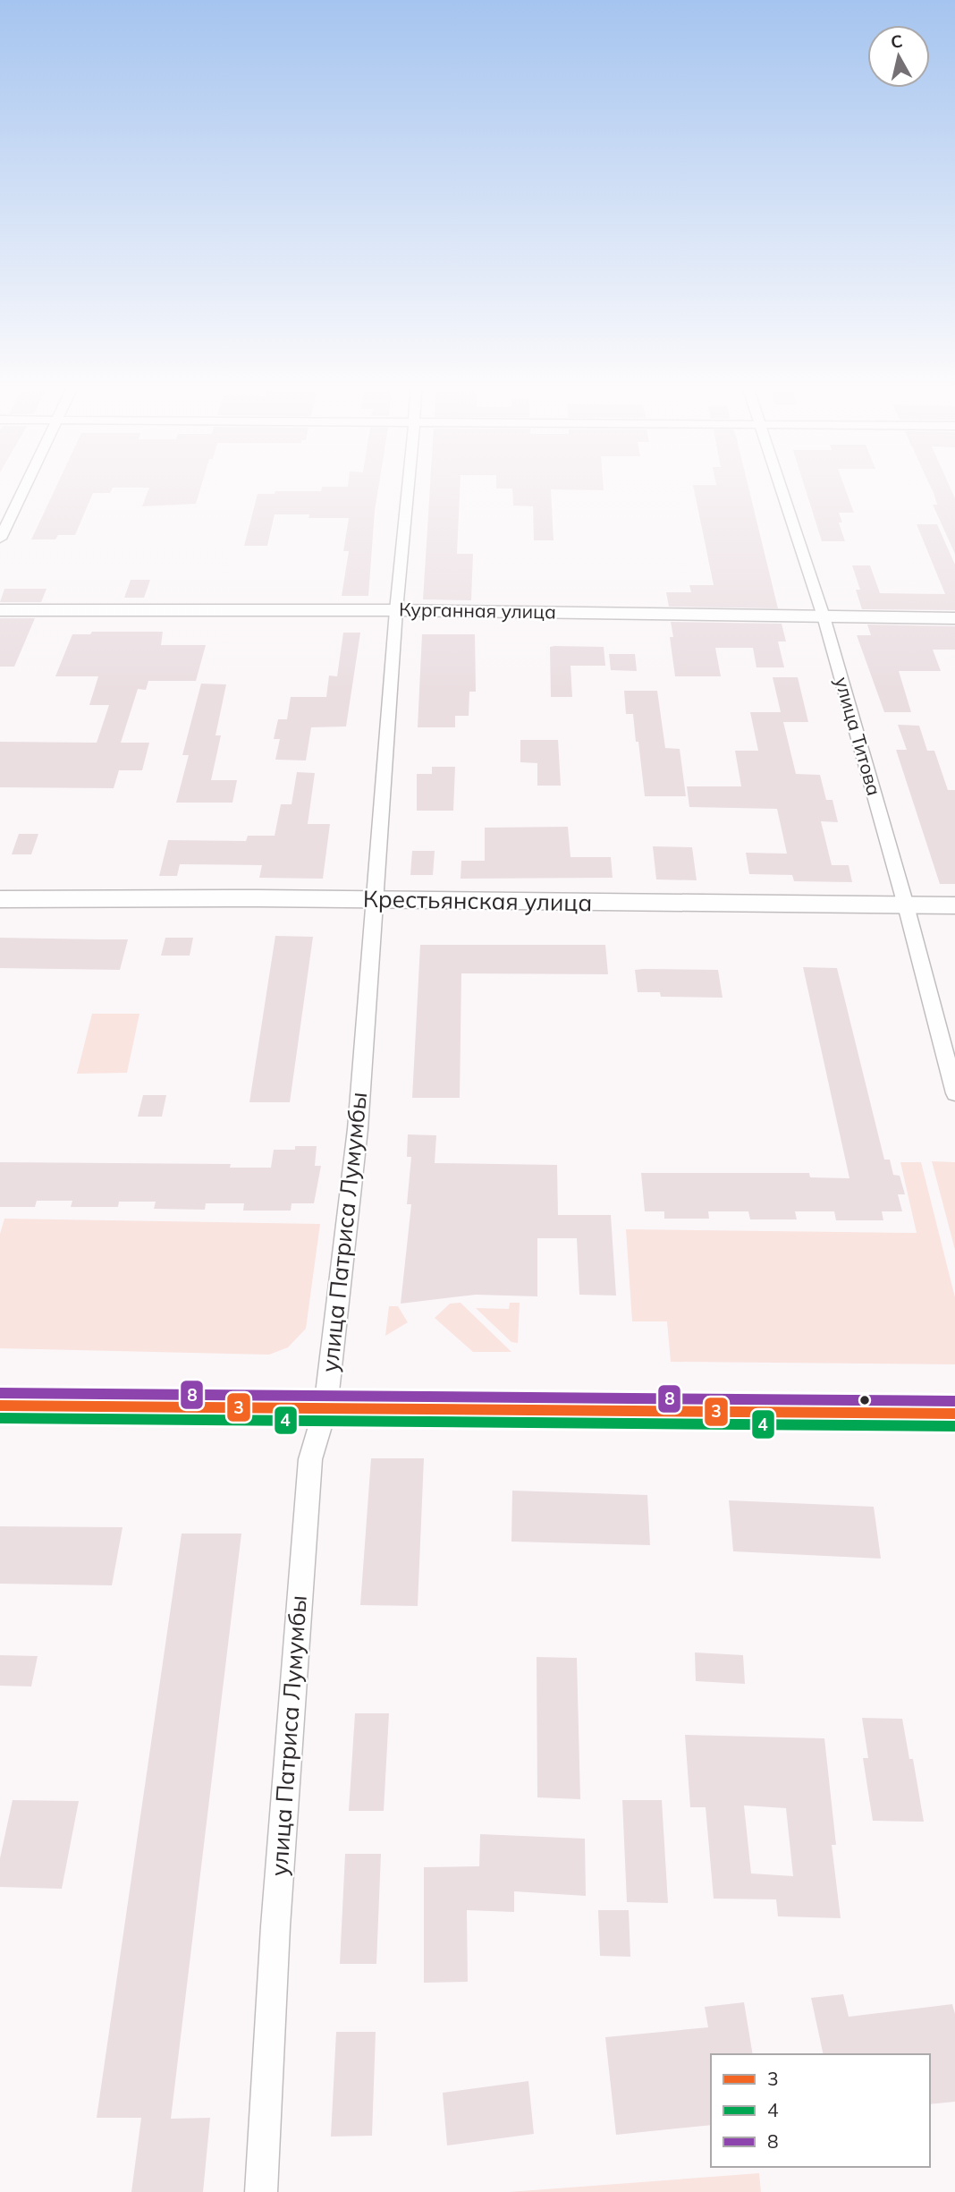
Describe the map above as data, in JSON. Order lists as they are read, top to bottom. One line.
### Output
{"streets":{"street":["Курганная улица","улица Титова","Крестьянская улица","улица Патриса Лумумбы"]},"crossings":[["Курганная улица","улица Титова"],["Курганная улица","улица Патриса Лумумбы"],["улица Титова","Крестьянская улица"],["Крестьянская улица","улица Патриса Лумумбы"]],"lines":["transit line 8","transit line 3","transit line 4"],"legend":["3","4","8"],"north":"top"}
